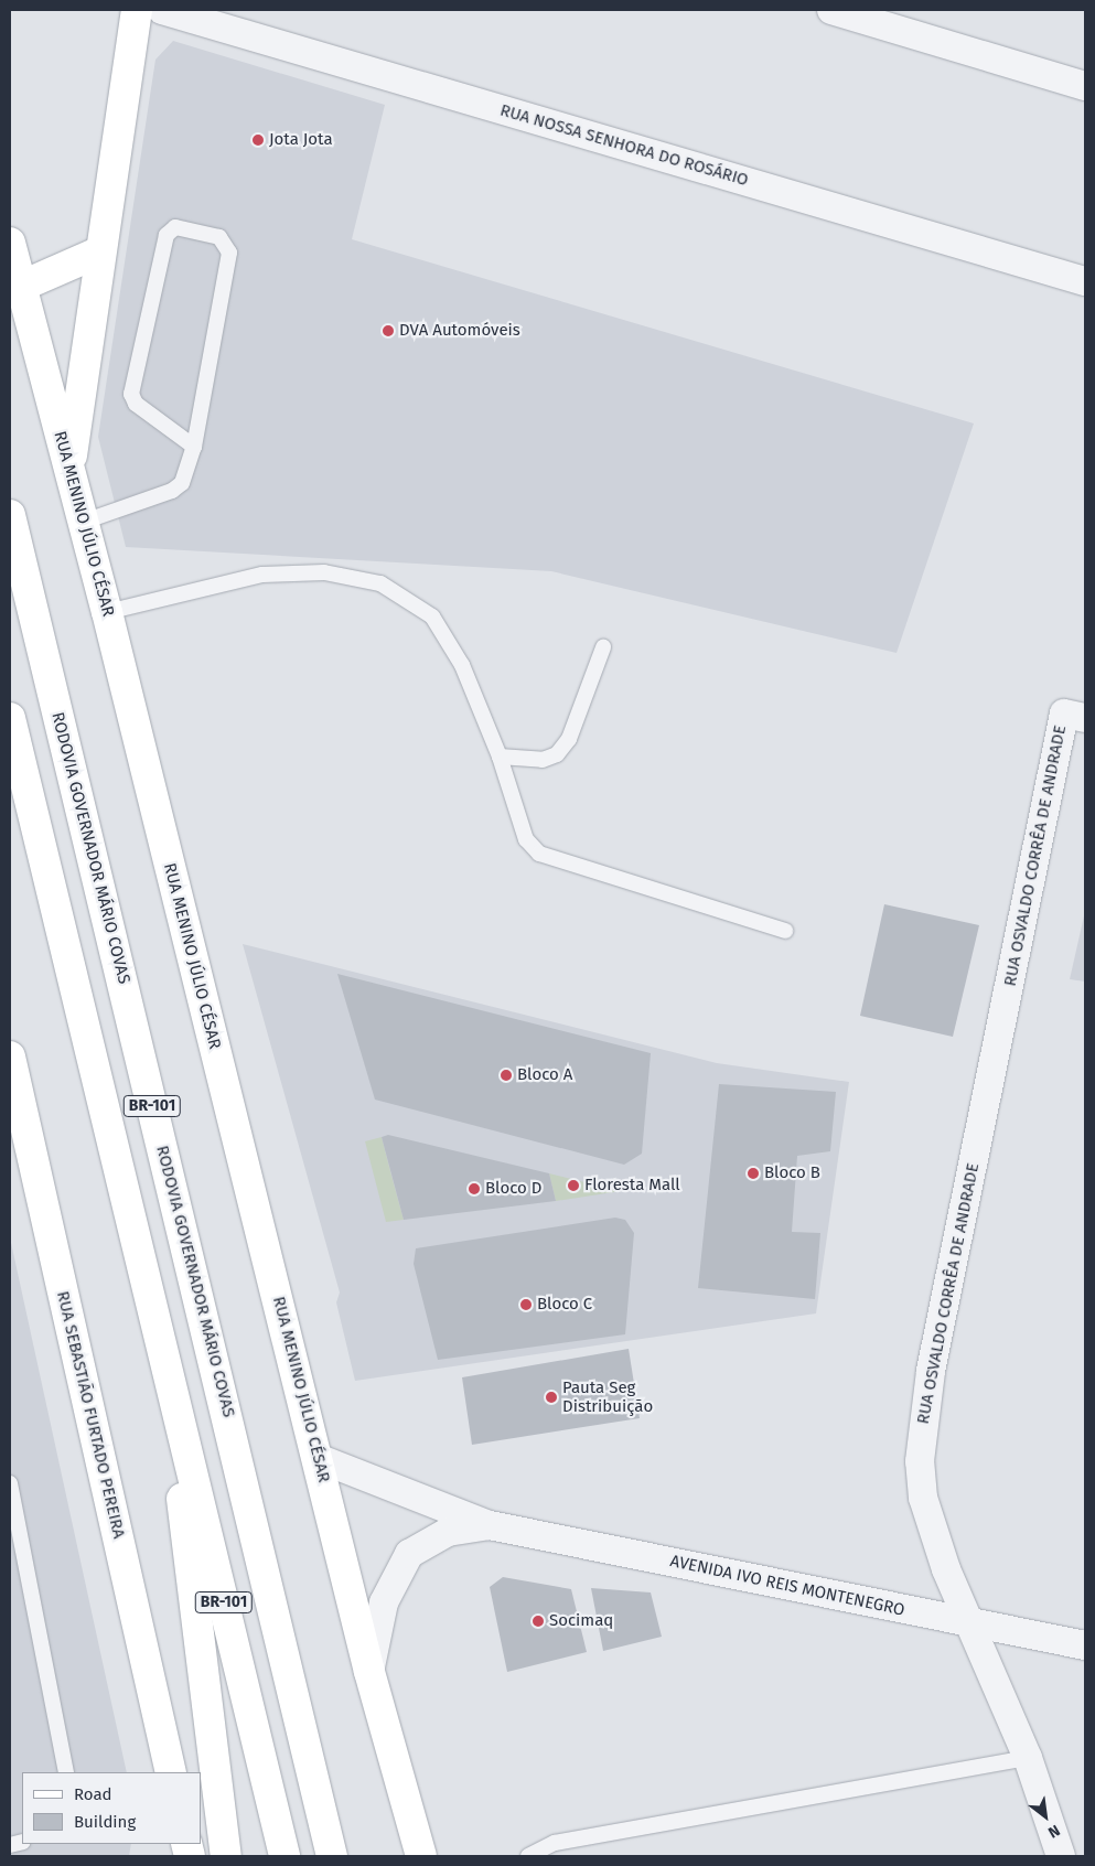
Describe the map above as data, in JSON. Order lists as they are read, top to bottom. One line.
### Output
{"streets":{"main road":["RUA MENINO JÚLIO CÉSAR","RODOVIA GOVERNADOR MÁRIO COVAS","BR-101","RUA SEBASTIÃO FURTADO PEREIRA"],"street":["RUA NOSSA SENHORA DO ROSÁRIO","RUA OSVALDO CORRÊA DE ANDRADE","AVENIDA IVO REIS MONTENEGRO"]},"crossings":[["RUA MENINO JÚLIO CÉSAR","AVENIDA IVO REIS MONTENEGRO"],["RUA OSVALDO CORRÊA DE ANDRADE","AVENIDA IVO REIS MONTENEGRO"]],"places":["Jota Jota","DVA Automóveis","Bloco A","Bloco B","Floresta Mall","Bloco D","Bloco C","Pauta Seg Distribuição","Socimaq"],"legend":["Road","Building"],"north":"bottom right"}
